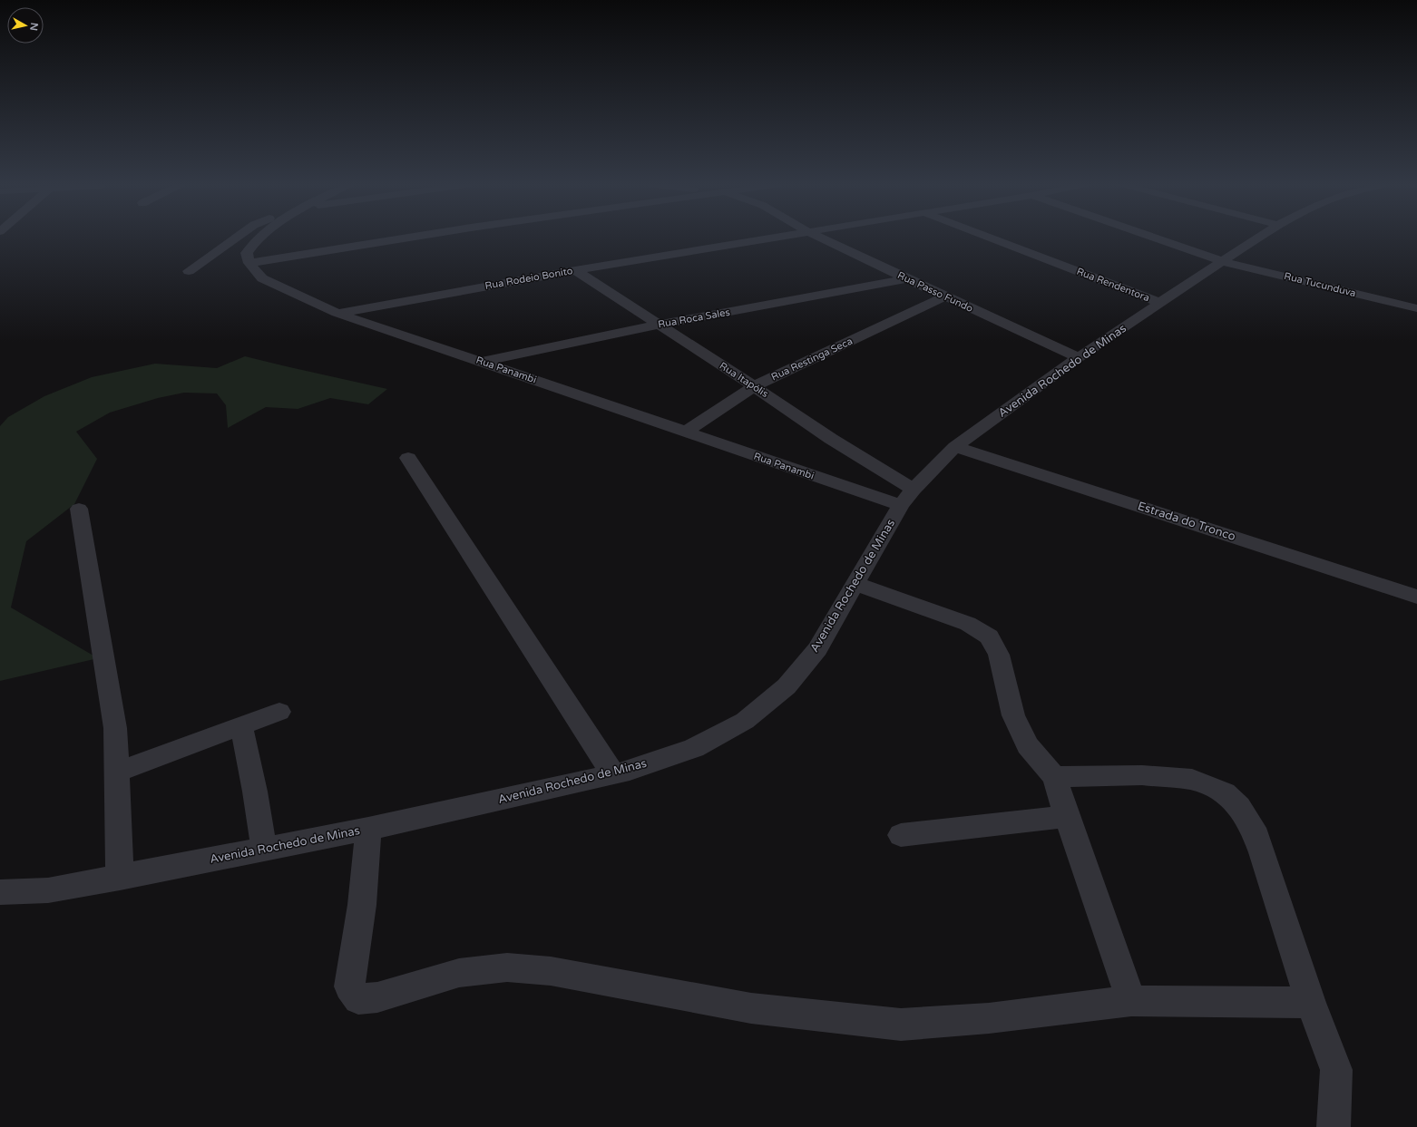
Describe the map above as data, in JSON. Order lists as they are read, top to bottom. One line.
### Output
{"streets":{"street":["Rua Rodeio Bonito","Rua Rendentora","Rua Tucunduva","Rua Passo Fundo","Rua Roca Sales","Rua Restinga Seca","Rua Panambi","Avenida Rochedo de Minas","Rua Itapólis","Estrada do Tronco"]},"crossings":[["Rua Rodeio Bonito","Rua Panambi"],["Rua Rodeio Bonito","Rua Itapólis"],["Rua Rendentora","Avenida Rochedo de Minas"],["Rua Tucunduva","Avenida Rochedo de Minas"],["Rua Passo Fundo","Rua Roca Sales"],["Rua Passo Fundo","Rua Restinga Seca"],["Rua Passo Fundo","Avenida Rochedo de Minas"],["Rua Roca Sales","Rua Panambi"],["Rua Roca Sales","Rua Itapólis"],["Rua Restinga Seca","Rua Panambi"],["Rua Restinga Seca","Rua Itapólis"],["Rua Panambi","Avenida Rochedo de Minas"],["Rua Panambi","Rua Itapólis"],["Avenida Rochedo de Minas","Rua Itapólis"],["Avenida Rochedo de Minas","Estrada do Tronco"]],"north":"right"}
